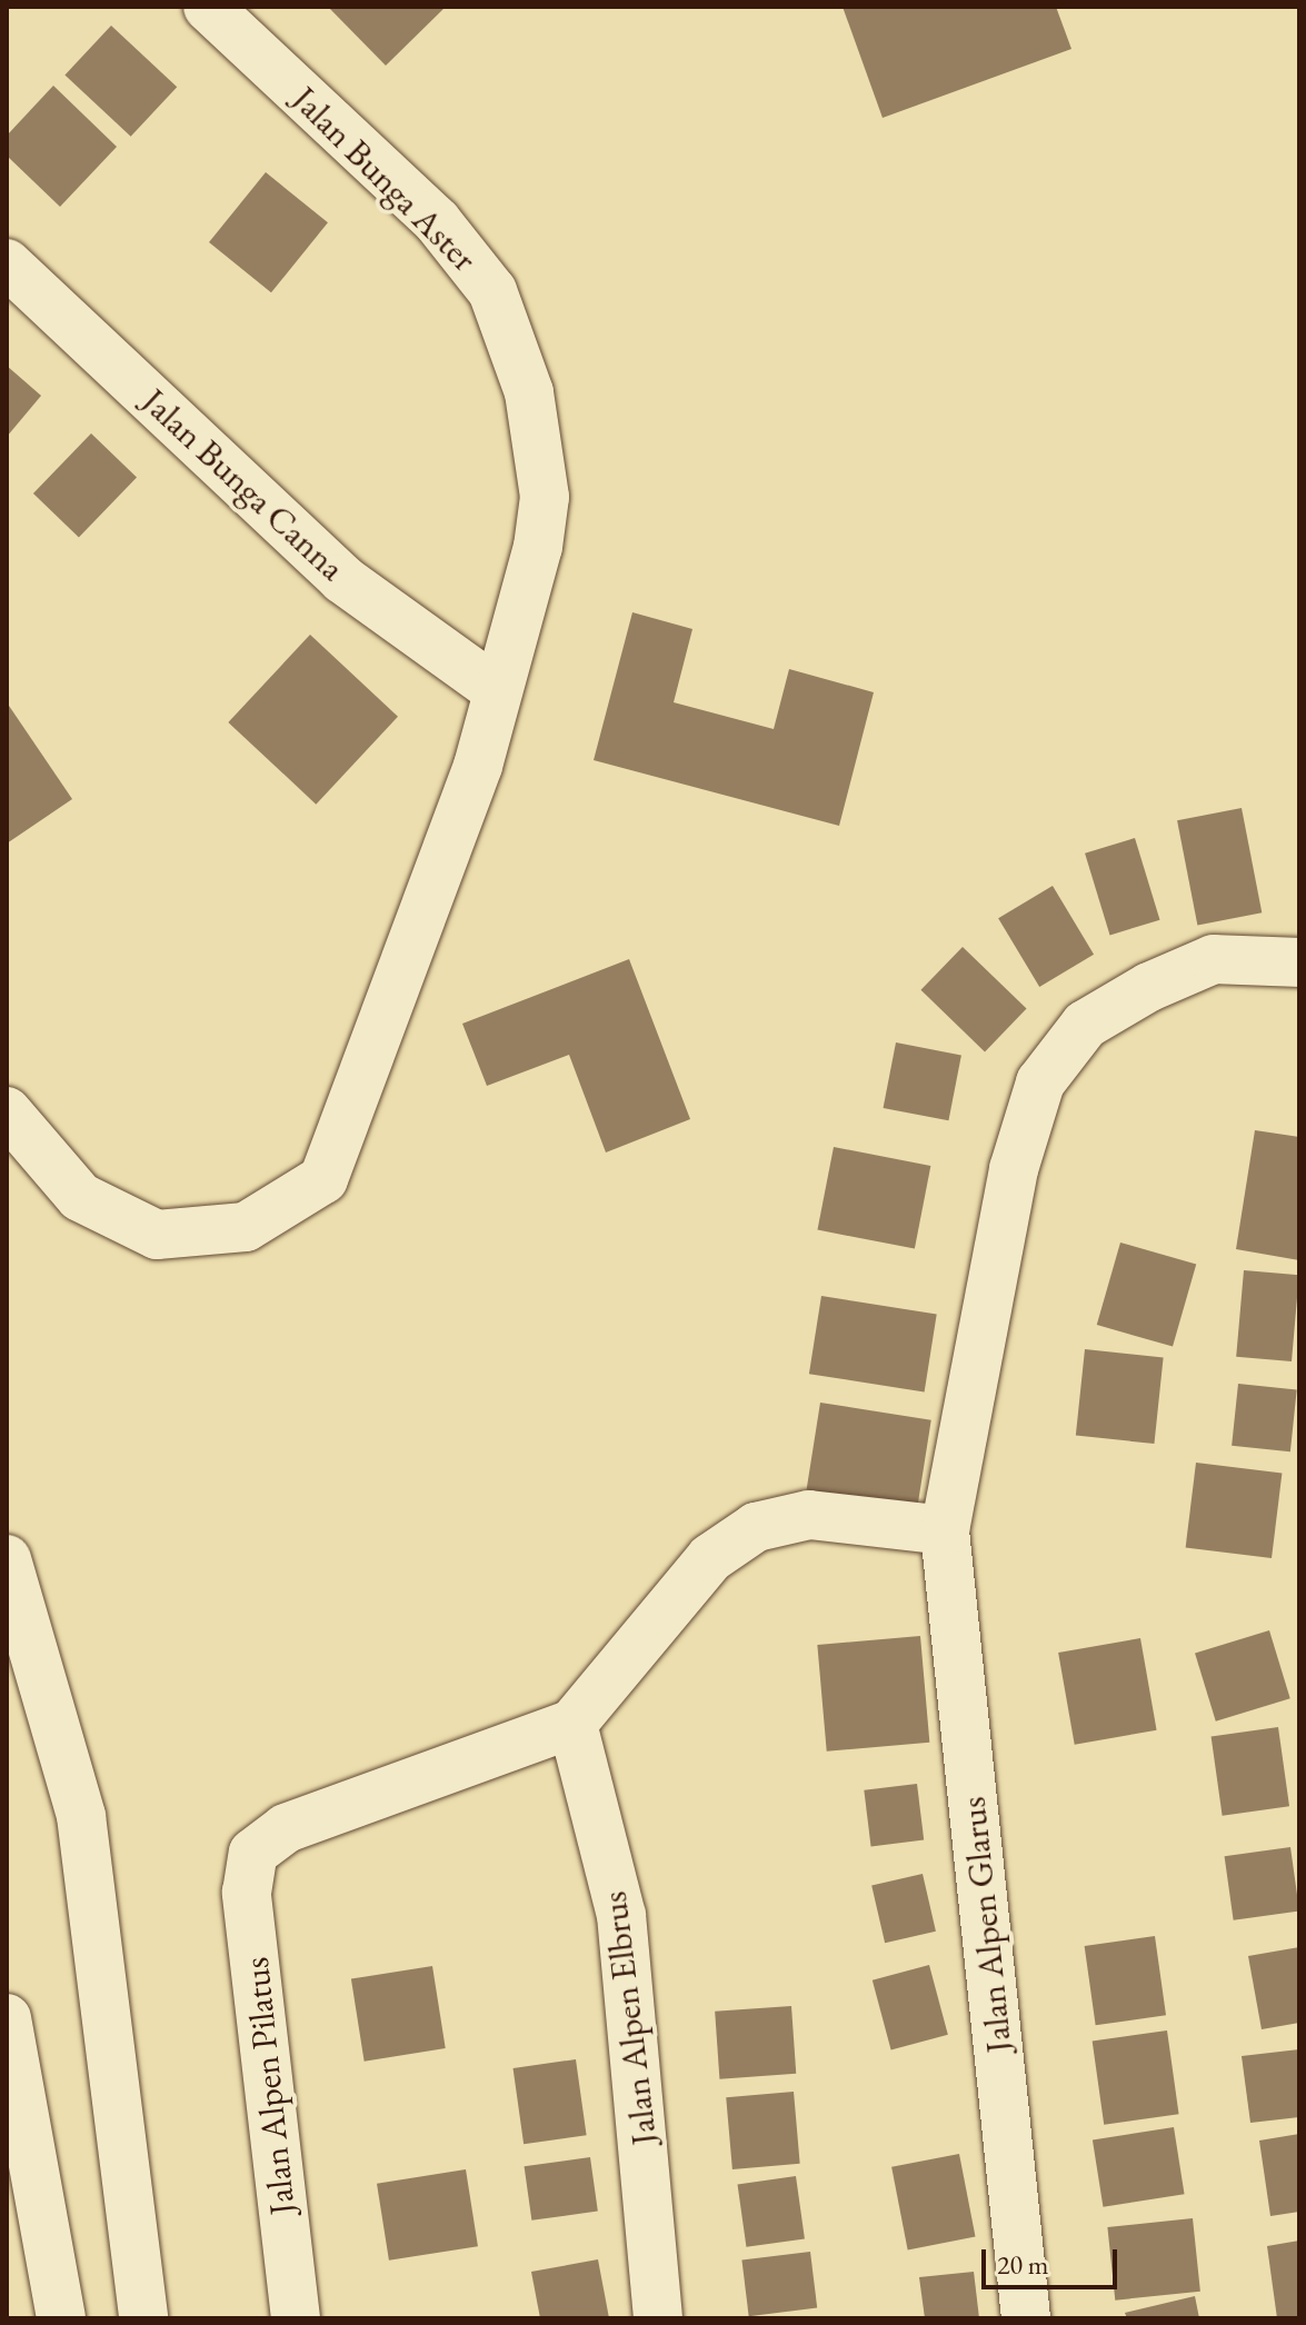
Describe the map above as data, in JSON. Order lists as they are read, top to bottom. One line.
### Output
{"streets":{"street":["Jalan Bunga Aster","Jalan Bunga Canna","Jalan Alpen Glarus","Jalan Alpen Elbrus","Jalan Alpen Pilatus"]},"crossings":[["Jalan Bunga Aster","Jalan Bunga Canna"],["Jalan Alpen Elbrus","Jalan Alpen Pilatus"]],"scale_bar":"20 m"}
